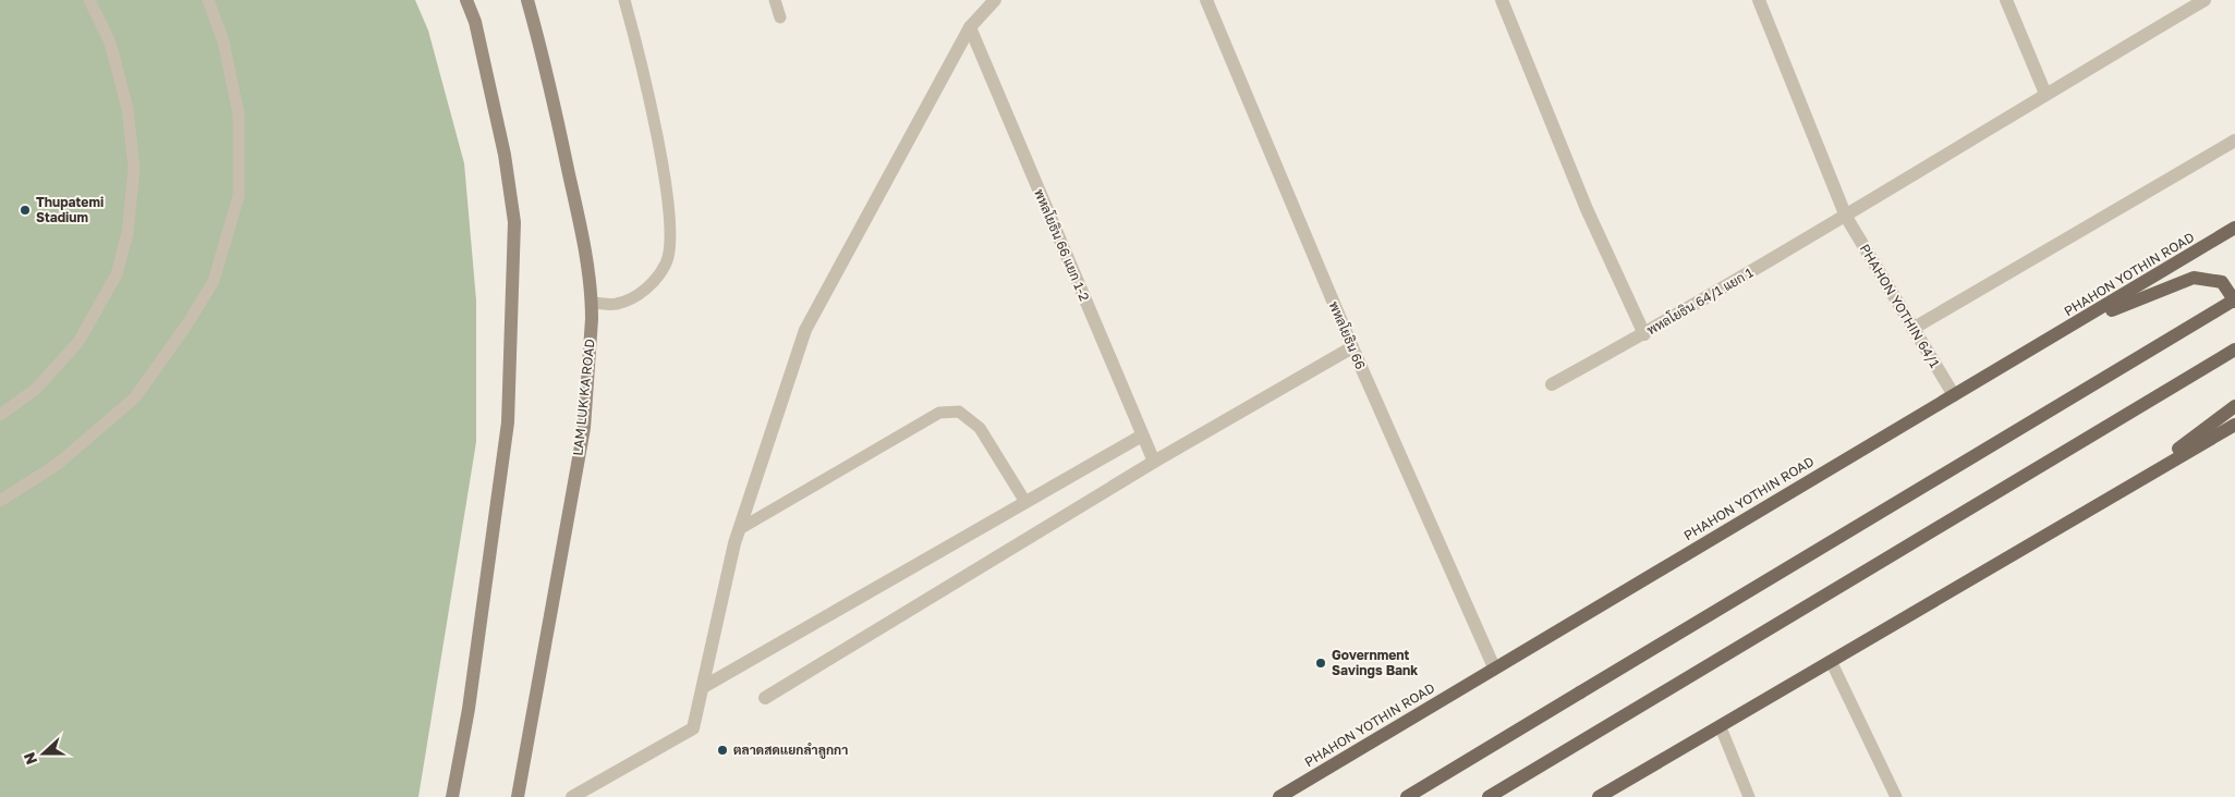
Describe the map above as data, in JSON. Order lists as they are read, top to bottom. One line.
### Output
{"streets":{"main road":["PHAHON YOTHIN ROAD","LAM LUK KA ROAD"],"street":["พหลโยธิน 66 แยก 1-2","พหลโยธิน 64/1 แยก 1","PHAHON YOTHIN 64/1","พหลโยธิน 66"]},"crossings":[["PHAHON YOTHIN ROAD","PHAHON YOTHIN 64/1"],["PHAHON YOTHIN ROAD","พหลโยธิน 66"],["พหลโยธิน 64/1 แยก 1","PHAHON YOTHIN 64/1"]],"places":["Thupatemi Stadium","Government Savings Bank","ตลาดสดแยกลำลูกกา"],"north":"left"}
